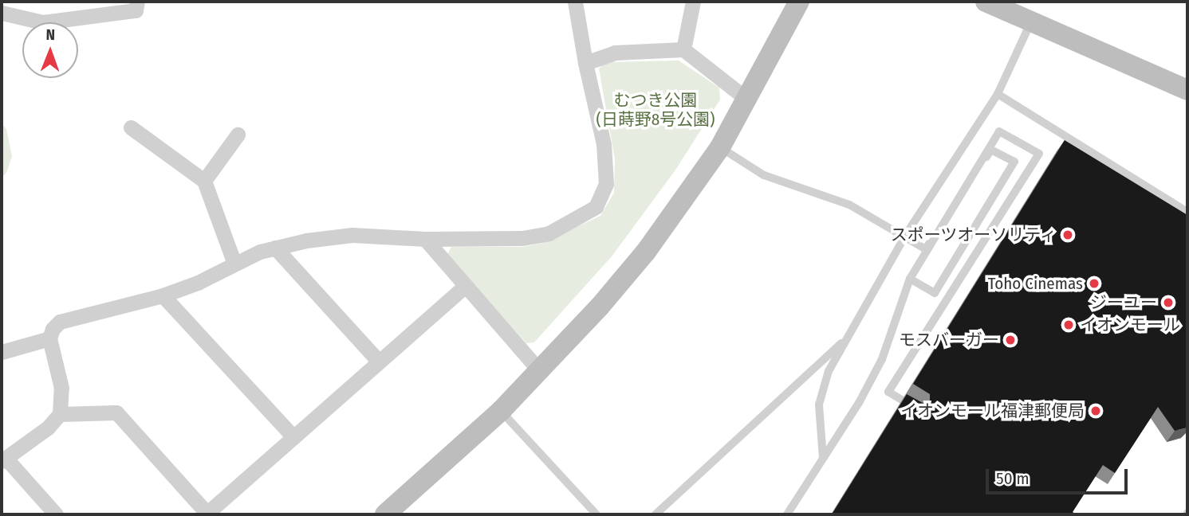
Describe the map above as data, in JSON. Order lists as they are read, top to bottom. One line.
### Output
{"parks":["むつき公園 (日蒔野8号公園)"],"places":["スポーツオーソリティ","Toho Cinemas","ジーユー","イオンモール","モスバーガー","イオンモール福津郵便局"],"scale_bar":"50 m","north":"top"}
